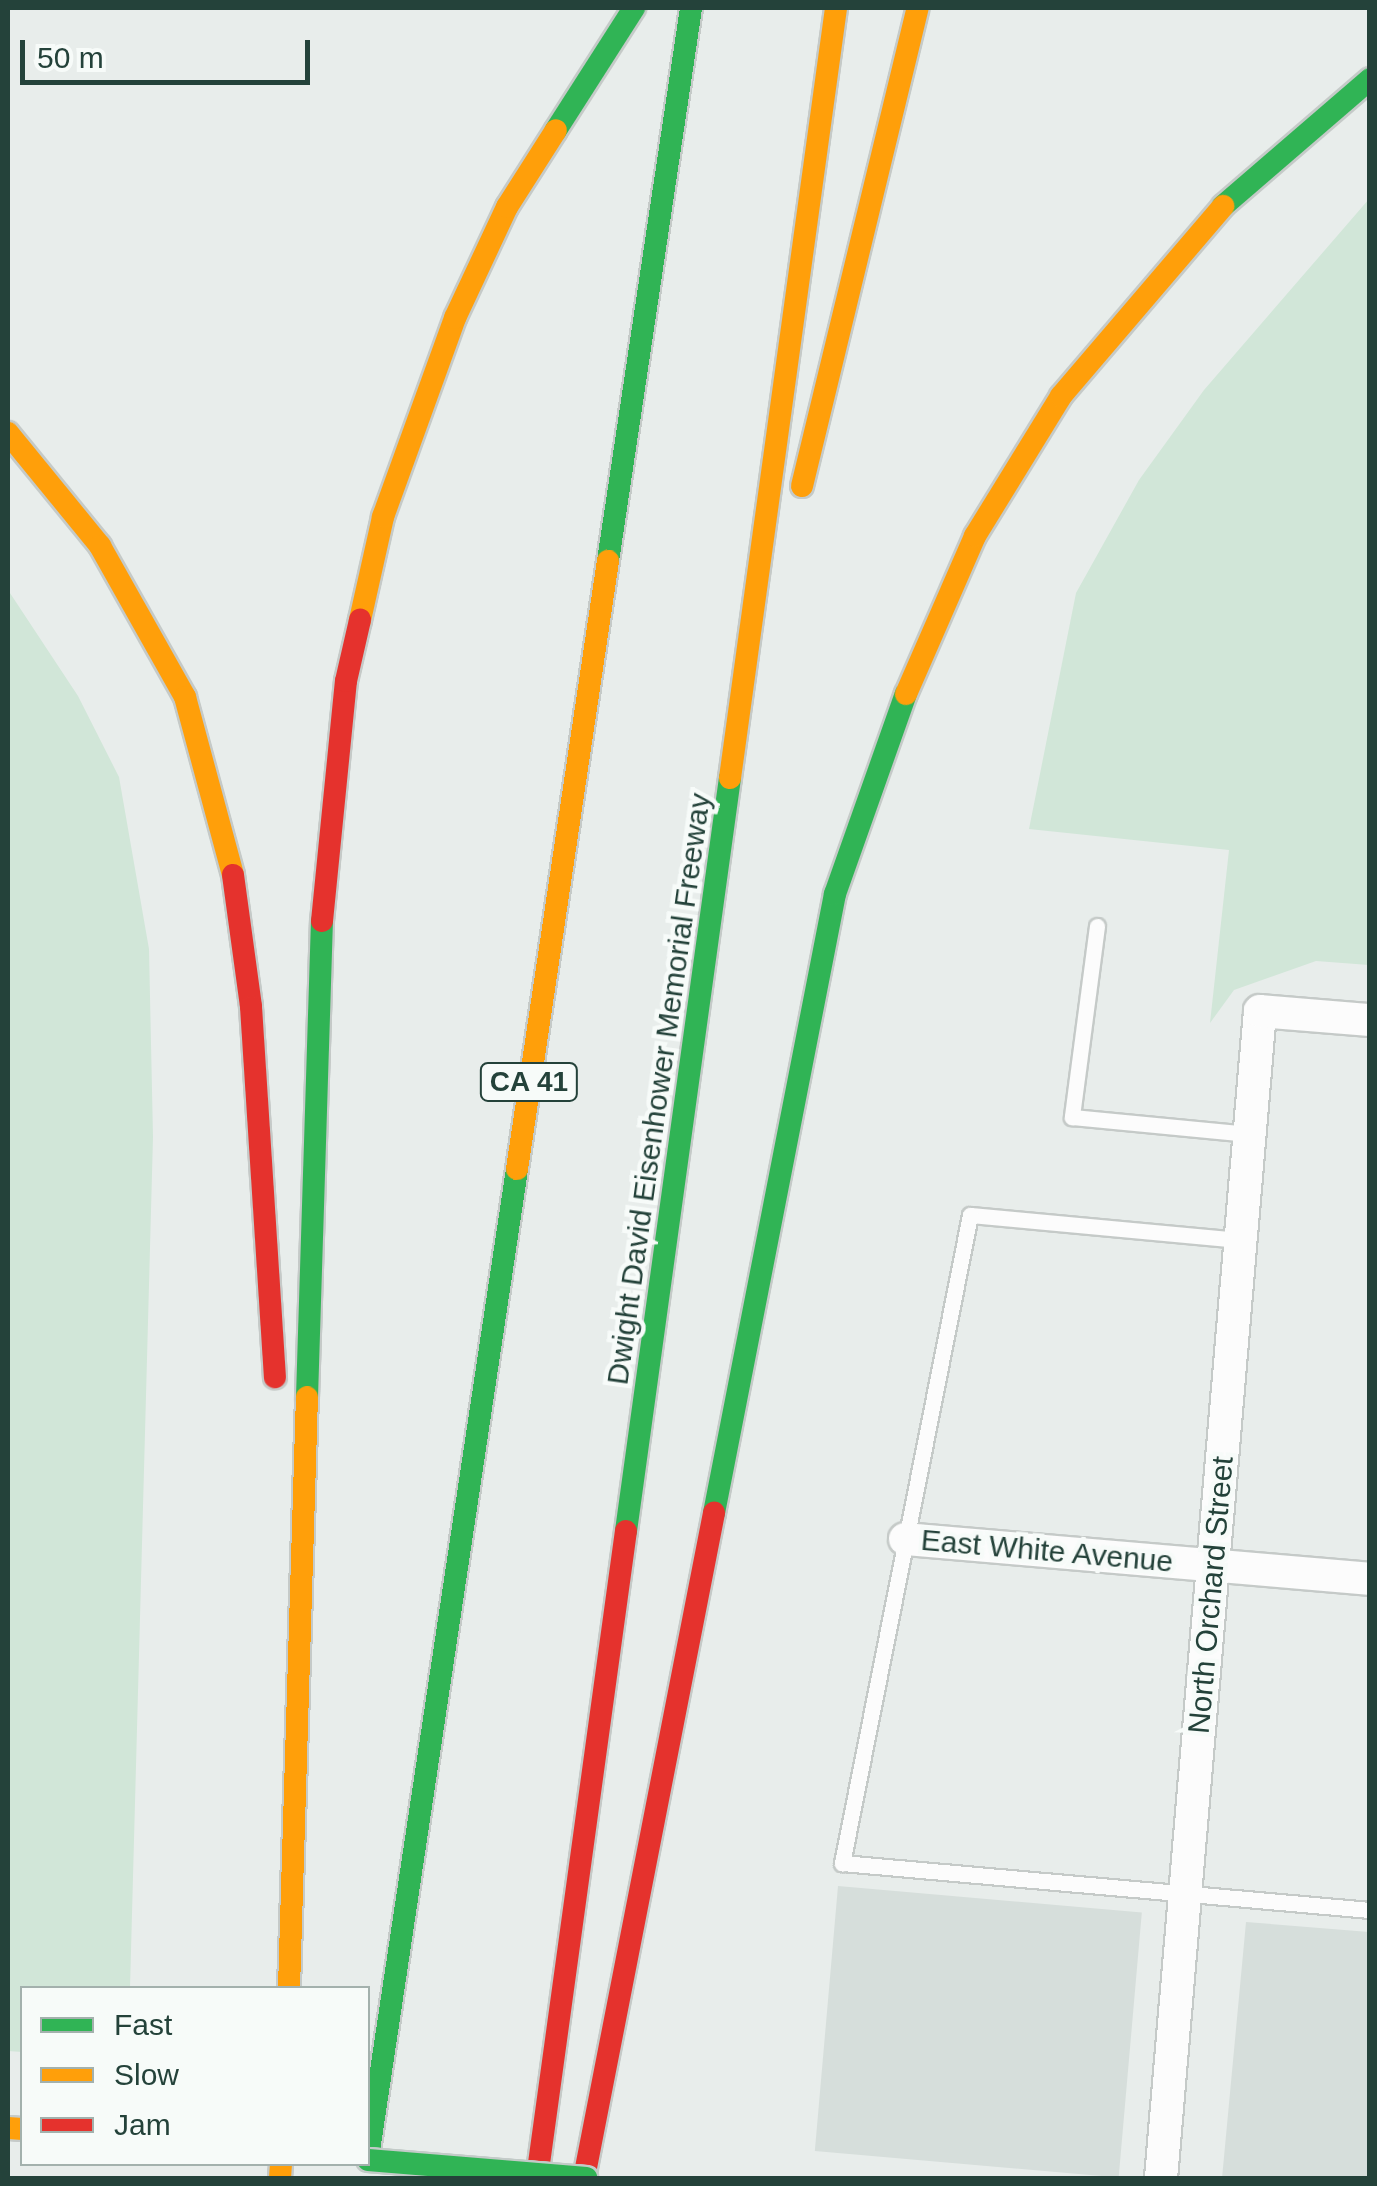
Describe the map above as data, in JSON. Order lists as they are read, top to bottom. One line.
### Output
{"streets":{"main road":["CA 41","Dwight David Eisenhower Memorial Freeway"],"street":["East White Avenue","North Orchard Street"]},"crossings":[["East White Avenue","North Orchard Street"]],"legend":["Fast","Slow","Jam"],"scale_bar":"50 m"}
